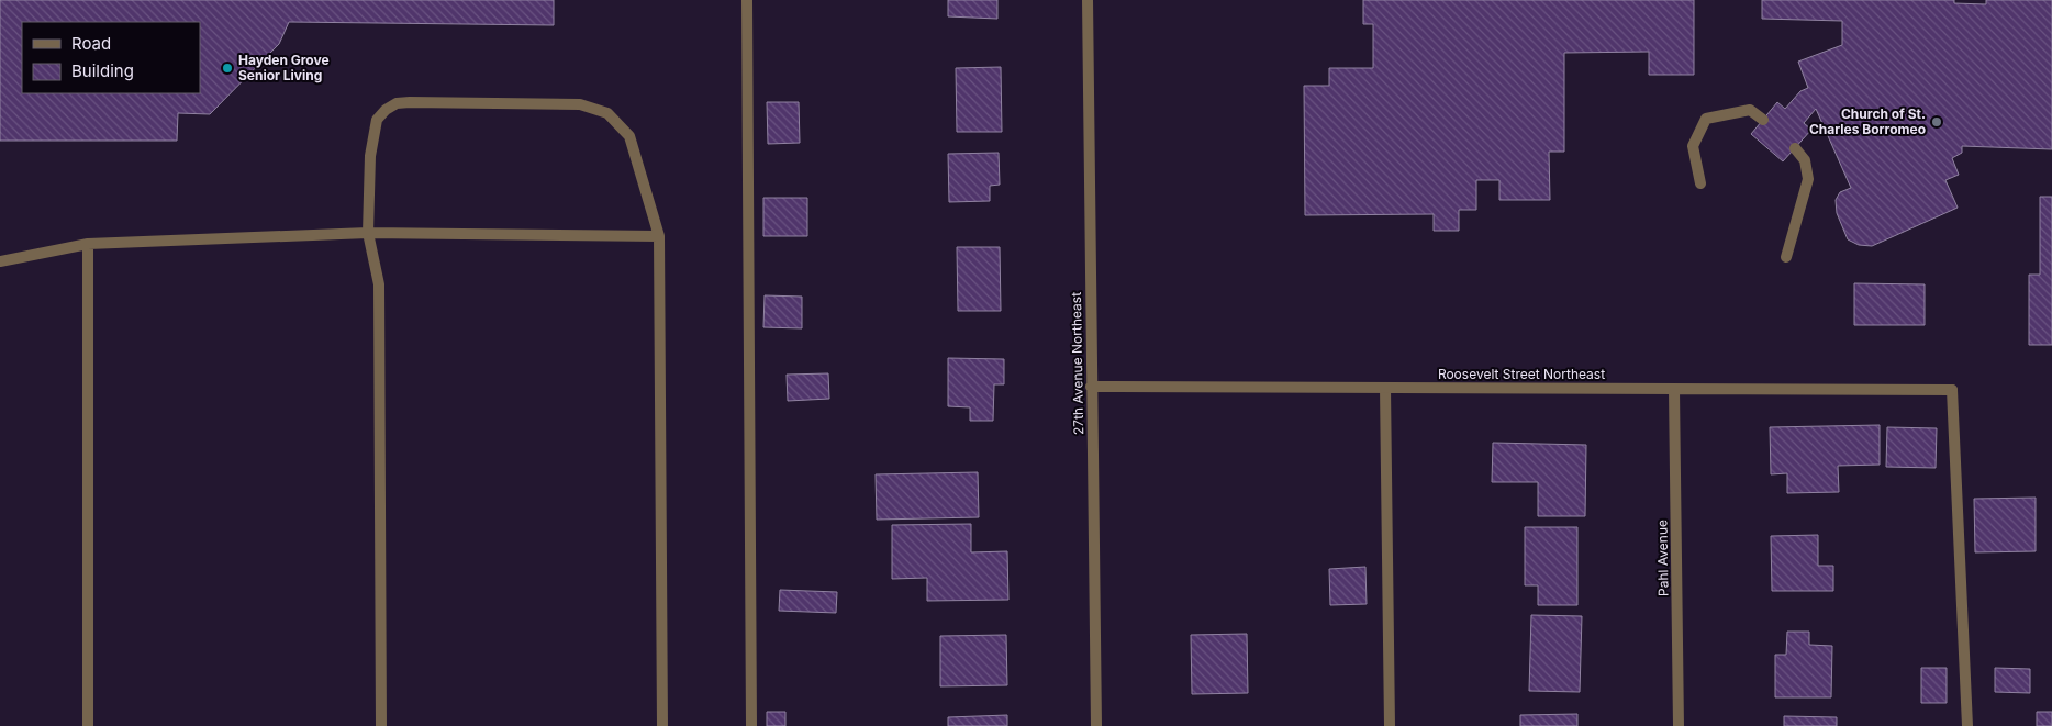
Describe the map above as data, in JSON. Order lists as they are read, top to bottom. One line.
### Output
{"streets":{"street":["27th Avenue Northeast","Roosevelt Street Northeast","Pahl Avenue"]},"crossings":[["27th Avenue Northeast","Roosevelt Street Northeast"],["Roosevelt Street Northeast","Pahl Avenue"]],"places":["Hayden Grove Senior Living","Church of St. Charles Borromeo"],"legend":["Road","Building"]}
